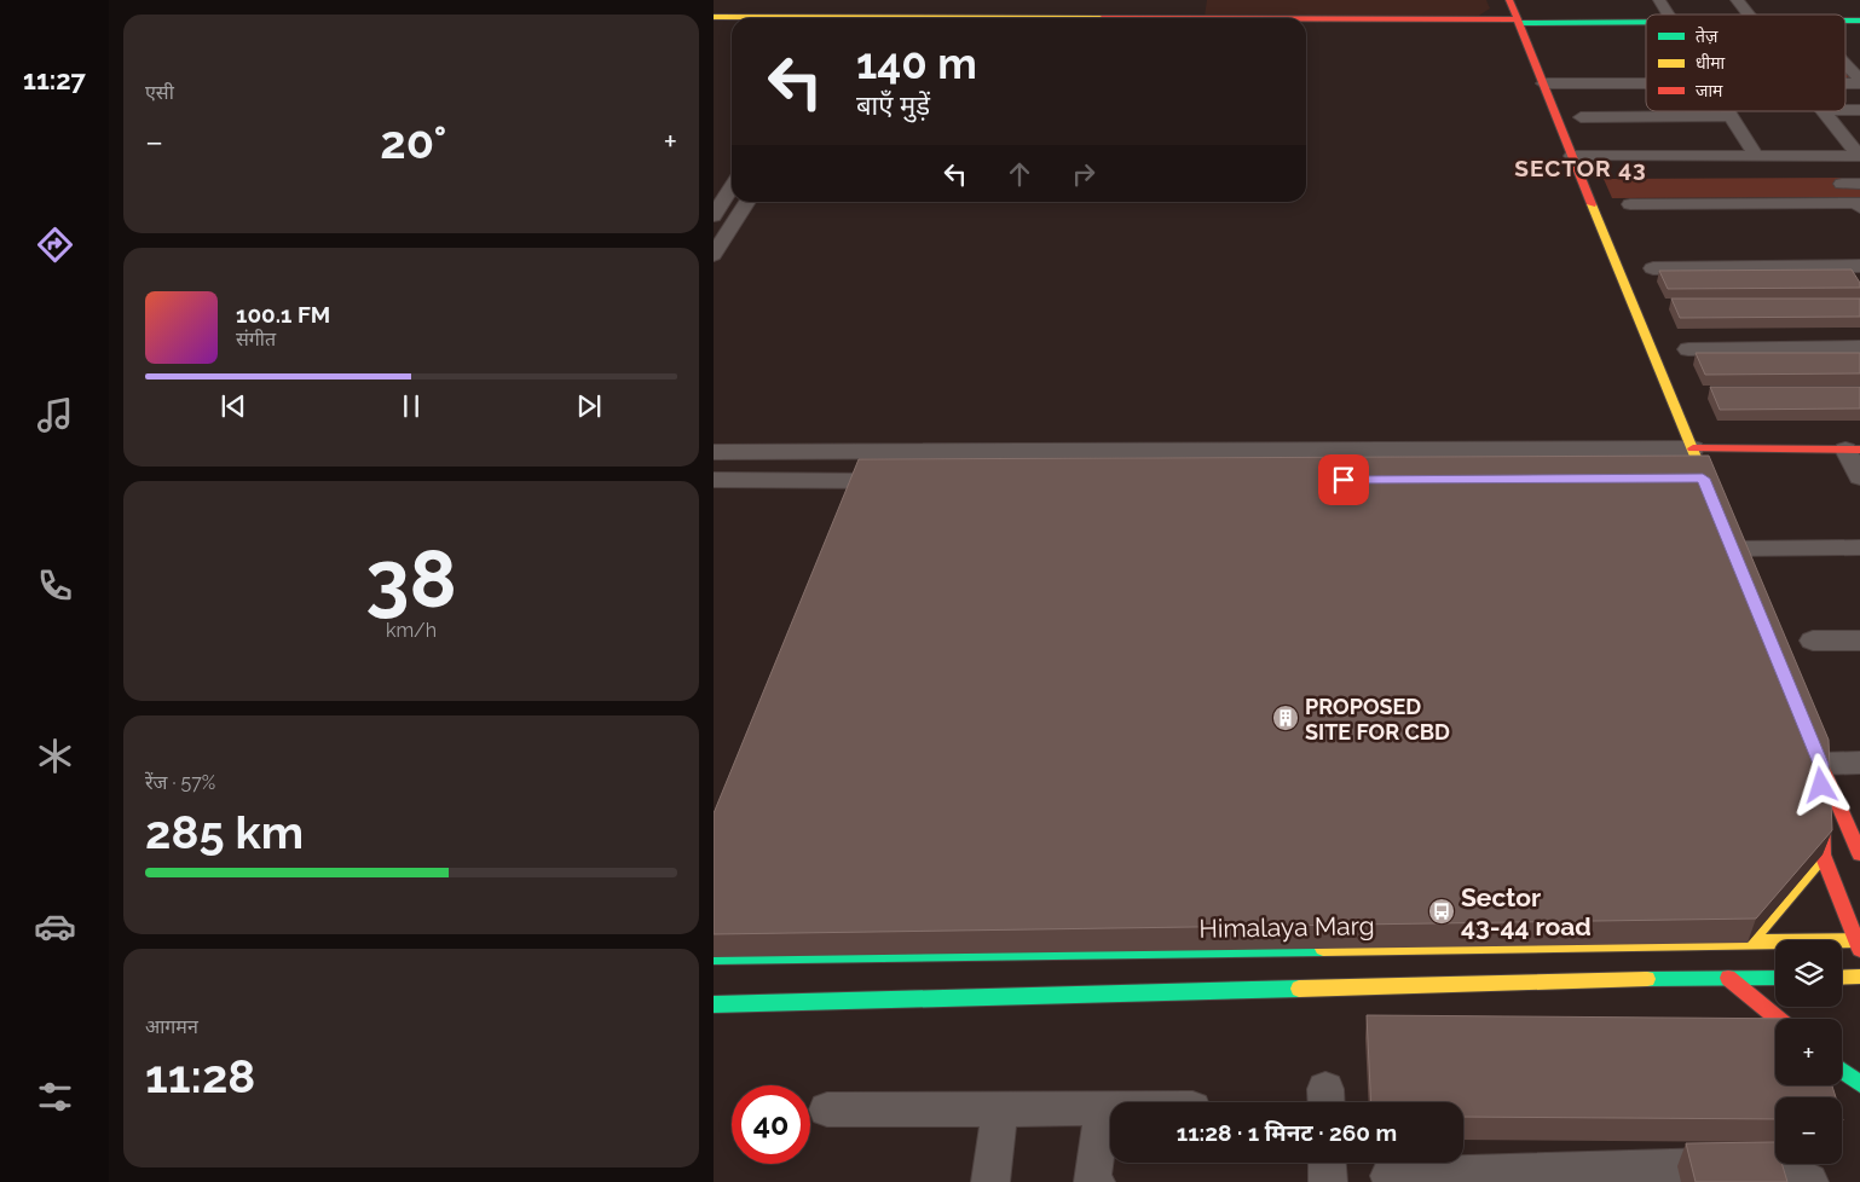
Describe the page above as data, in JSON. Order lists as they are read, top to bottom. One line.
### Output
{"streets":{"street":["Himalaya Marg"]},"districts":["SECTOR 43"],"places":{"building":["PROPOSED SITE FOR CBD"],"bus stop":["Sector 43-44 road"]},"legend":["तेज़","धीमा","जाम"],"page":{"tabs":"11:27","tile":["एसी",["38","km/h"],["रेंज · 57%","285 km"],["आगमन","11:28"]],"turn":["140 m","बाएँ मुड़ें"],"heat":["−","20°","+"],"song":["100.1 FM","संगीत"],"map_buttons":["+","−"],"limit":"40","trip":"11:28 · 1 मिनट · 260 m"}}
